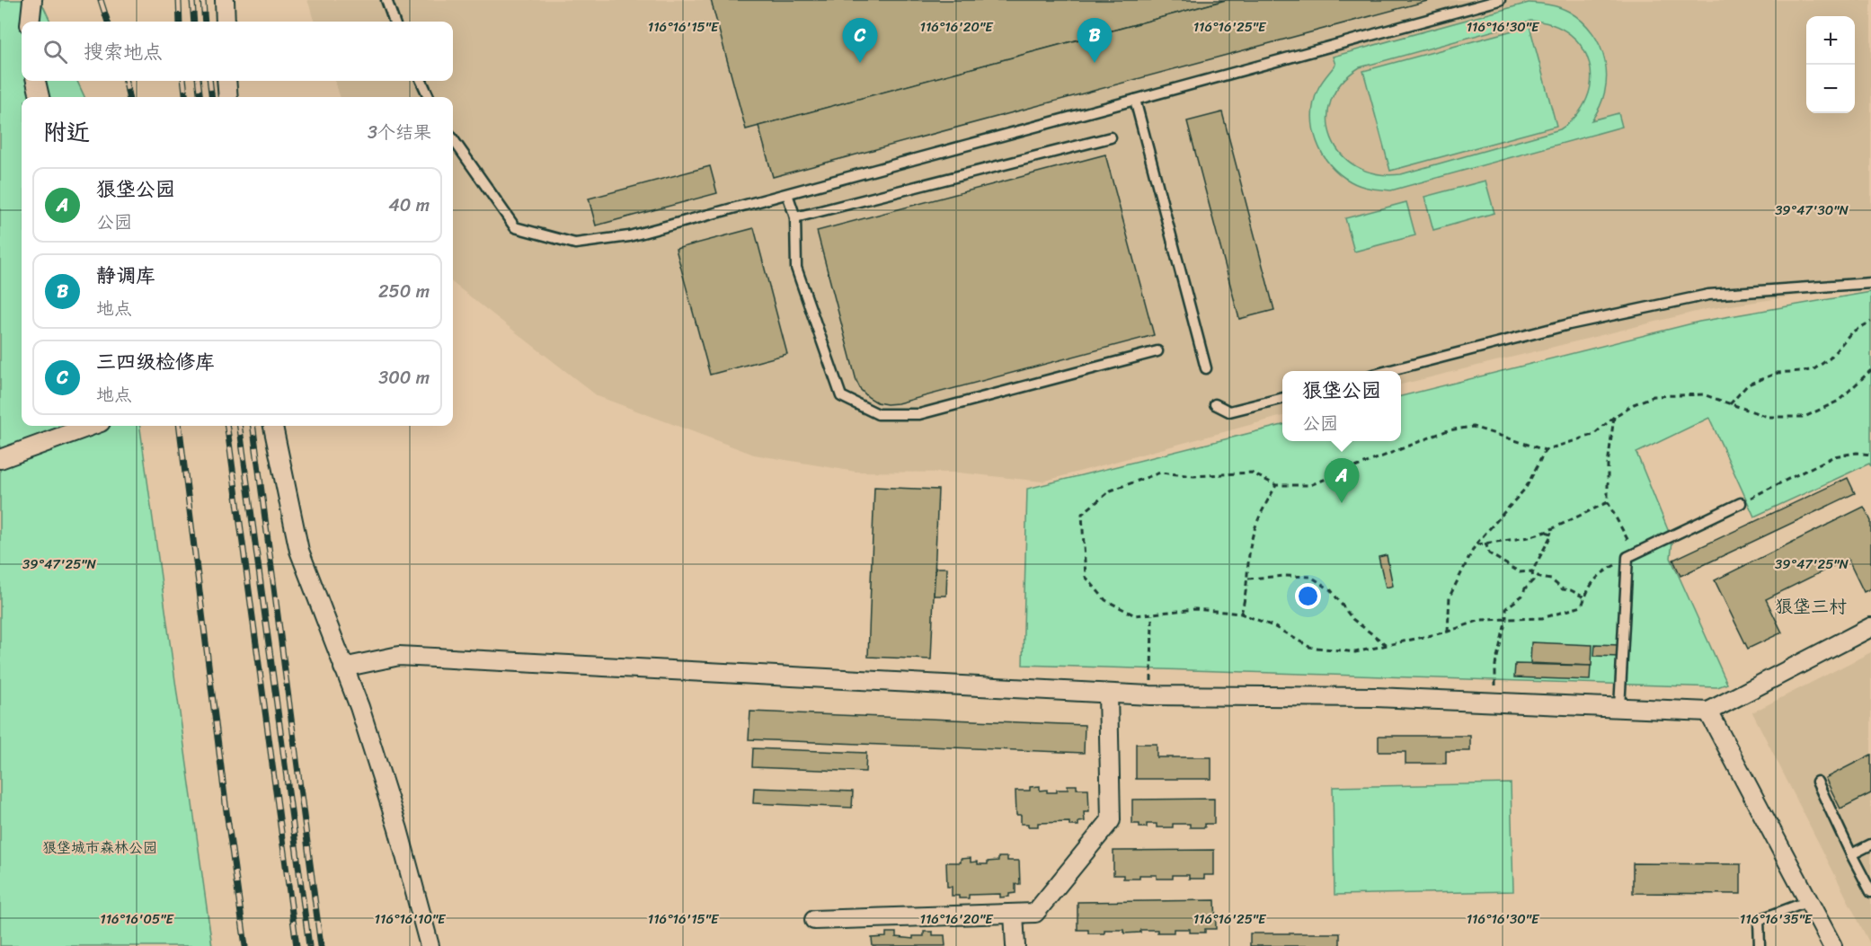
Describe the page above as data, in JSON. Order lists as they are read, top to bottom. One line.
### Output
{"districts":["狼垡三村"],"parks":["狼垡城市森林公园"],"page":{"map_buttons":["+","−"],"pins":["B","C","A"],"search":"搜索地点","heading":["附近","3个结果"],"list":[{"mark":"A","name":"狼垡公园","note":"公园","value":"40 m"},{"mark":"B","name":"静调库","note":"地点","value":"250 m"},{"mark":"C","name":"三四级检修库","note":"地点","value":"300 m"}],"popup":["狼垡公园","公园"]},"coordinates":["116°16'15\"E","116°16'20\"E","116°16'25\"E","116°16'30\"E","39°47'30\"N","39°47'25\"N","116°16'05\"E","116°16'10\"E","116°16'35\"E"]}
